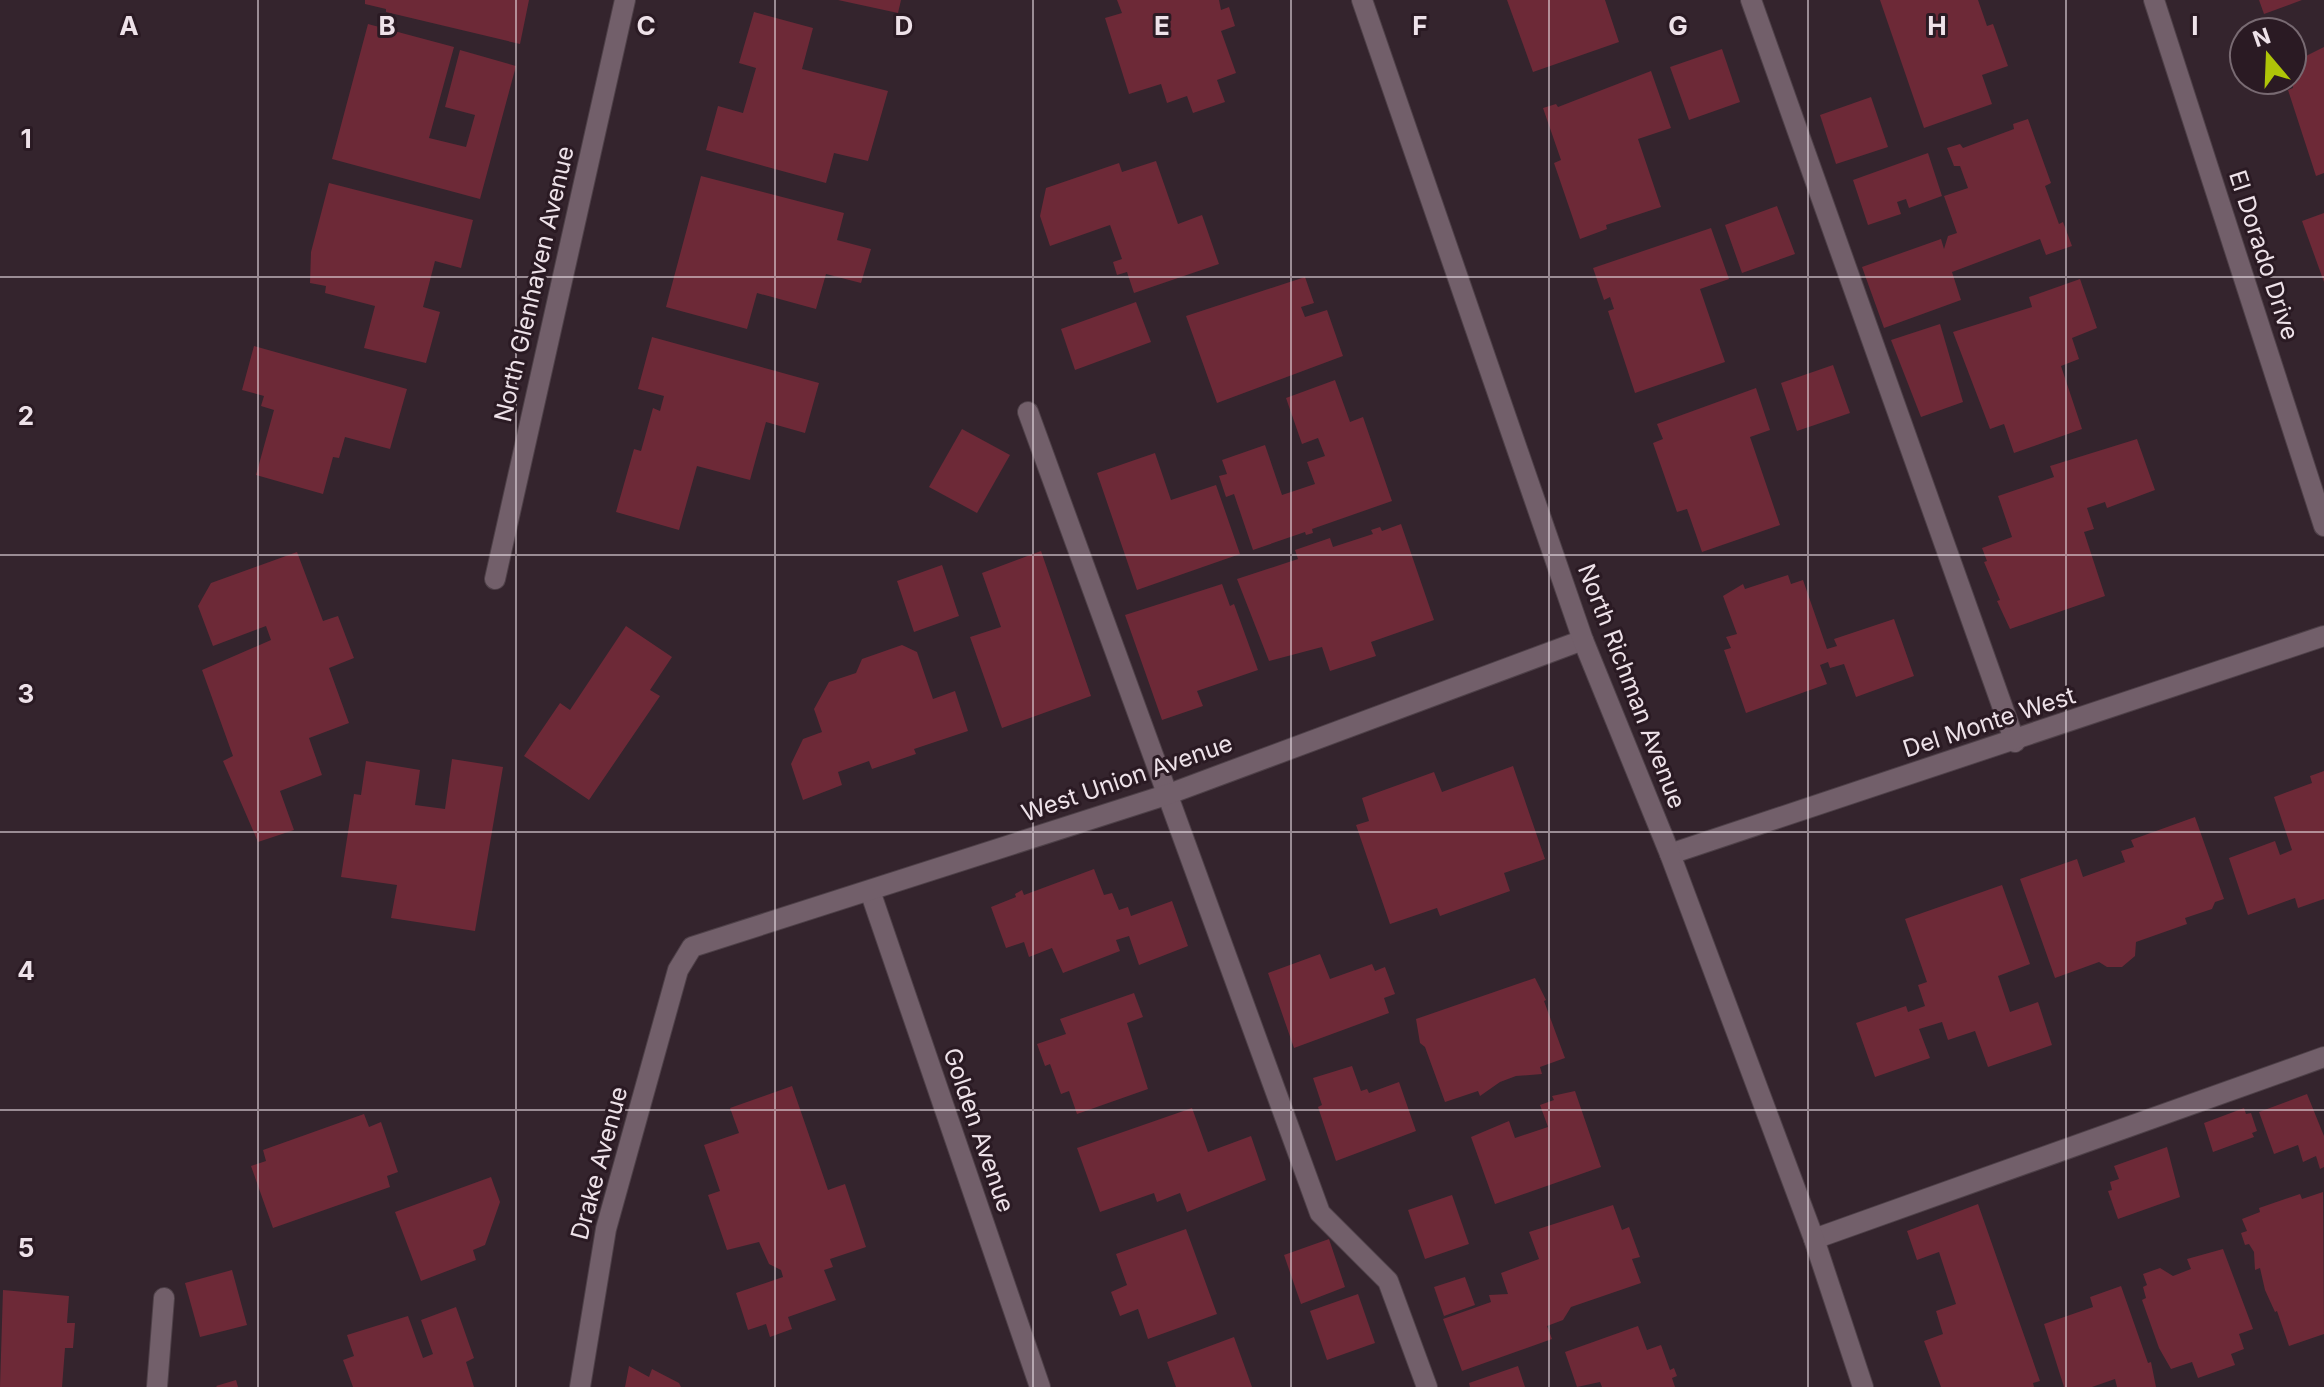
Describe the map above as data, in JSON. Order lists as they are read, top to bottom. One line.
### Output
{"streets":{"street":["El Dorado Drive","North Glenhaven Avenue","North Richman Avenue","Del Monte West","West Union Avenue","Golden Avenue","Drake Avenue"]},"crossings":[["North Richman Avenue","Del Monte West"],["North Richman Avenue","West Union Avenue"],["West Union Avenue","Golden Avenue"],["West Union Avenue","Drake Avenue"]],"north":"top","grid":{"columns":["A","B","C","D","E","F","G","H","I"],"rows":["1","2","3","4","5"]}}
